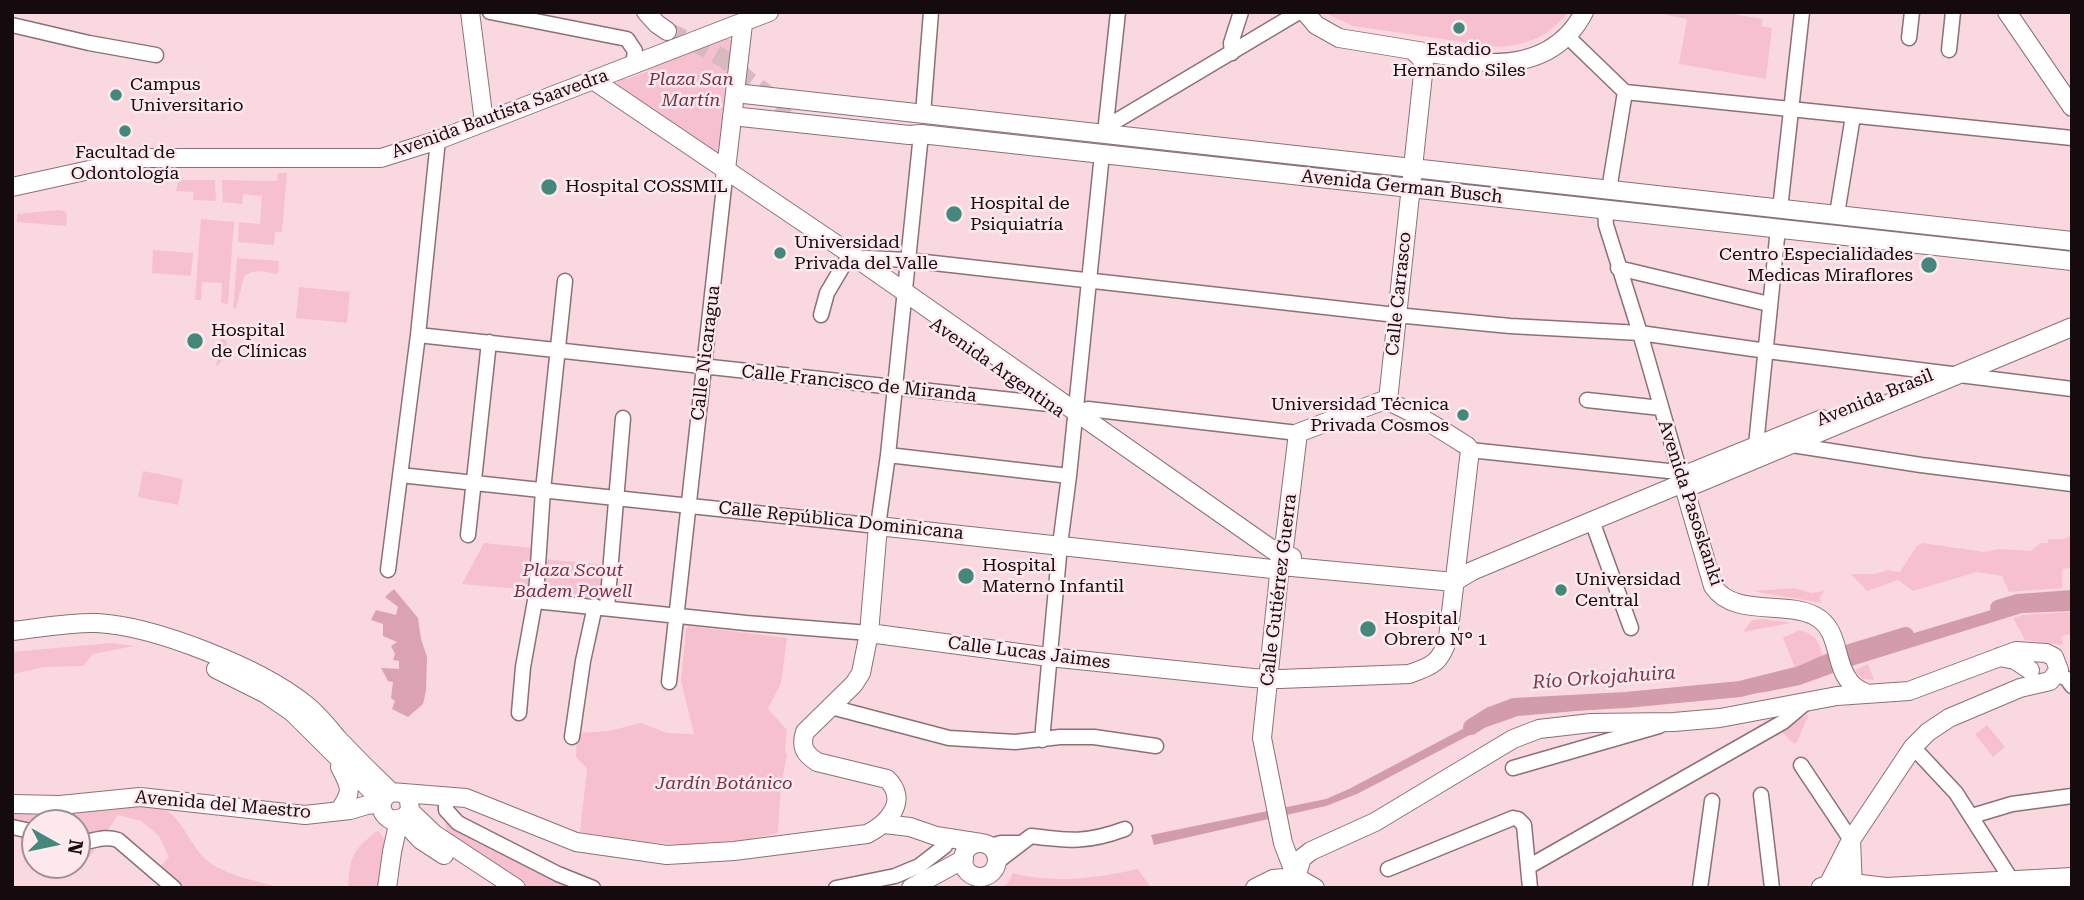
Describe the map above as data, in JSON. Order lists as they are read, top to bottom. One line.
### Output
{"streets":{"main road":["Avenida Bautista Saavedra","Avenida German Busch","Calle Carrasco","Calle Nicaragua","Avenida Argentina","Avenida Brasil","Avenida Pasoskanki","Calle República Dominicana","Calle Gutiérrez Guerra","Calle Lucas Jaimes","Avenida del Maestro"],"street":["Calle Francisco de Miranda"]},"crossings":[["Avenida Bautista Saavedra","Calle Nicaragua"],["Avenida Bautista Saavedra","Avenida Argentina"],["Avenida German Busch","Calle Carrasco"],["Avenida German Busch","Calle Nicaragua"],["Avenida German Busch","Avenida Pasoskanki"],["Calle Nicaragua","Avenida Argentina"],["Calle Nicaragua","Calle Francisco de Miranda"],["Calle Nicaragua","Calle República Dominicana"],["Calle Nicaragua","Calle Lucas Jaimes"],["Avenida Argentina","Calle Francisco de Miranda"],["Avenida Argentina","Avenida Brasil"],["Avenida Argentina","Calle República Dominicana"],["Avenida Argentina","Calle Gutiérrez Guerra"],["Avenida Brasil","Avenida Pasoskanki"],["Avenida Brasil","Calle República Dominicana"],["Avenida Brasil","Calle Gutiérrez Guerra"],["Avenida Brasil","Calle Lucas Jaimes"],["Calle República Dominicana","Calle Gutiérrez Guerra"],["Calle Gutiérrez Guerra","Calle Lucas Jaimes"]],"water":["Río Orkojahuira"],"parks":["Plaza San Martín","Plaza Scout Badem Powell","Jardín Botánico"],"places":["Estadio Hernando Siles","Campus Universitario","Facultad de Odontología","Hospital COSSMIL","Hospital de Psiquiatría","Universidad Privada del Valle","Centro Especialidades Medicas Miraflores","Hospital de Clínicas","Universidad Técnica Privada Cosmos","Hospital Materno Infantil","Universidad Central","Hospital Obrero N° 1"],"north":"right"}
